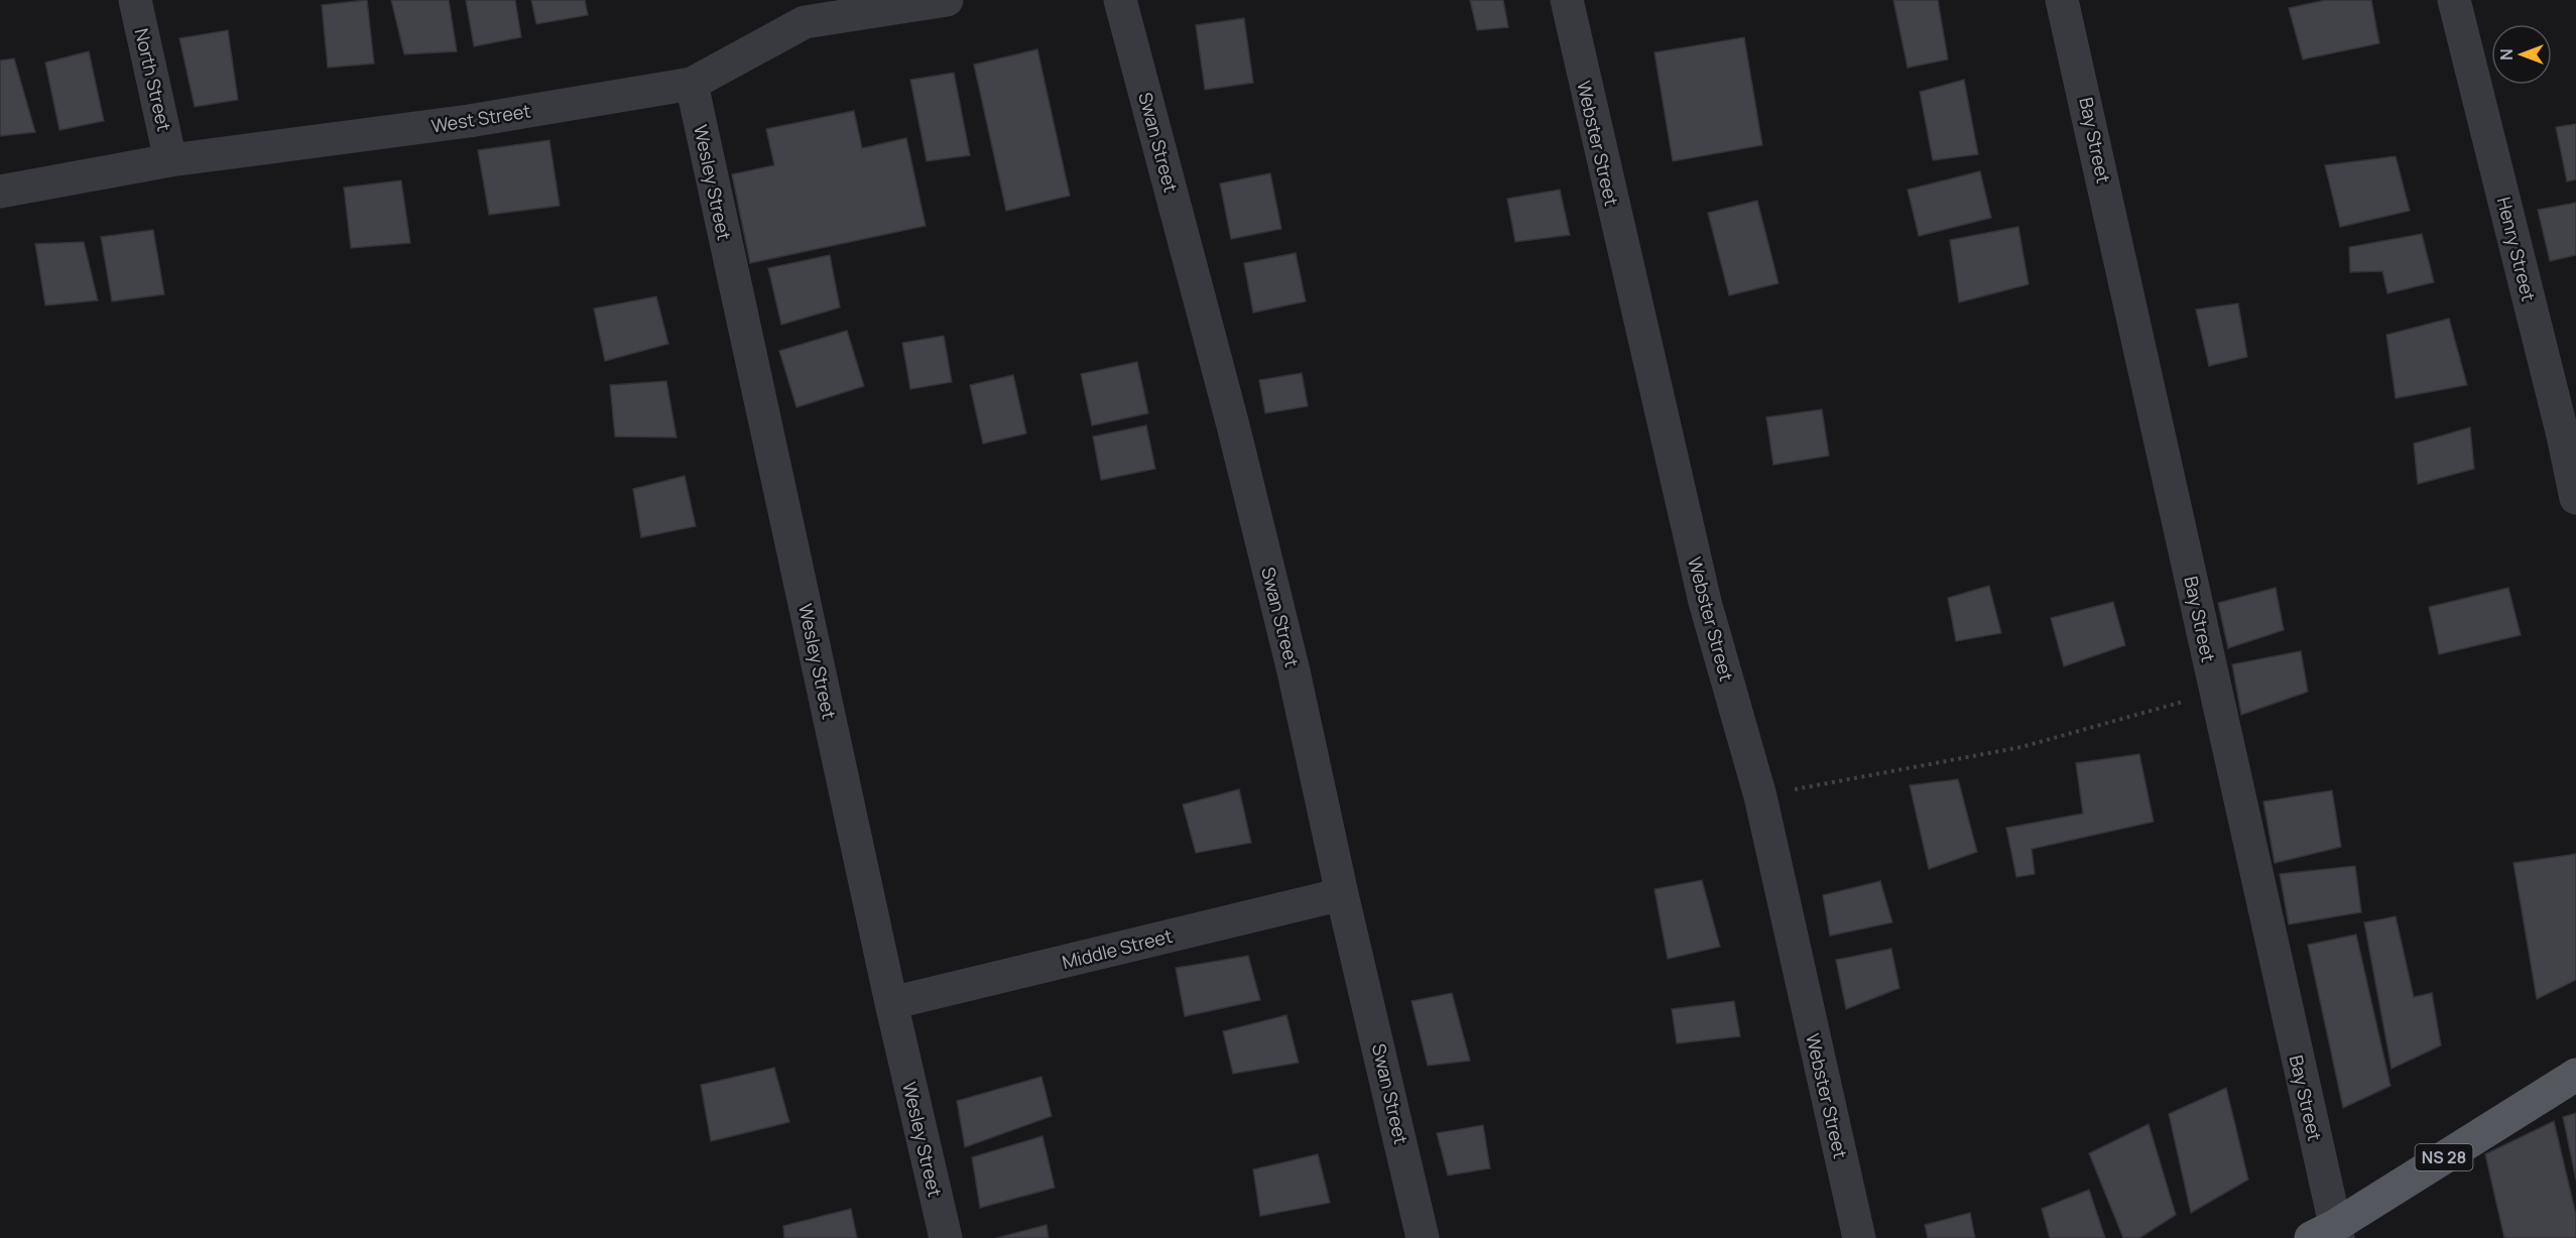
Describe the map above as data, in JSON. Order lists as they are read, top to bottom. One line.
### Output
{"streets":{"main road":["NS 28"],"street":["North Street","West Street","Bay Street","Swan Street","Webster Street","Wesley Street","Henry Street","Middle Street"]},"crossings":[["North Street","West Street"],["West Street","Wesley Street"],["Bay Street","NS 28"],["Swan Street","Middle Street"],["Wesley Street","Middle Street"]],"north":"left"}
